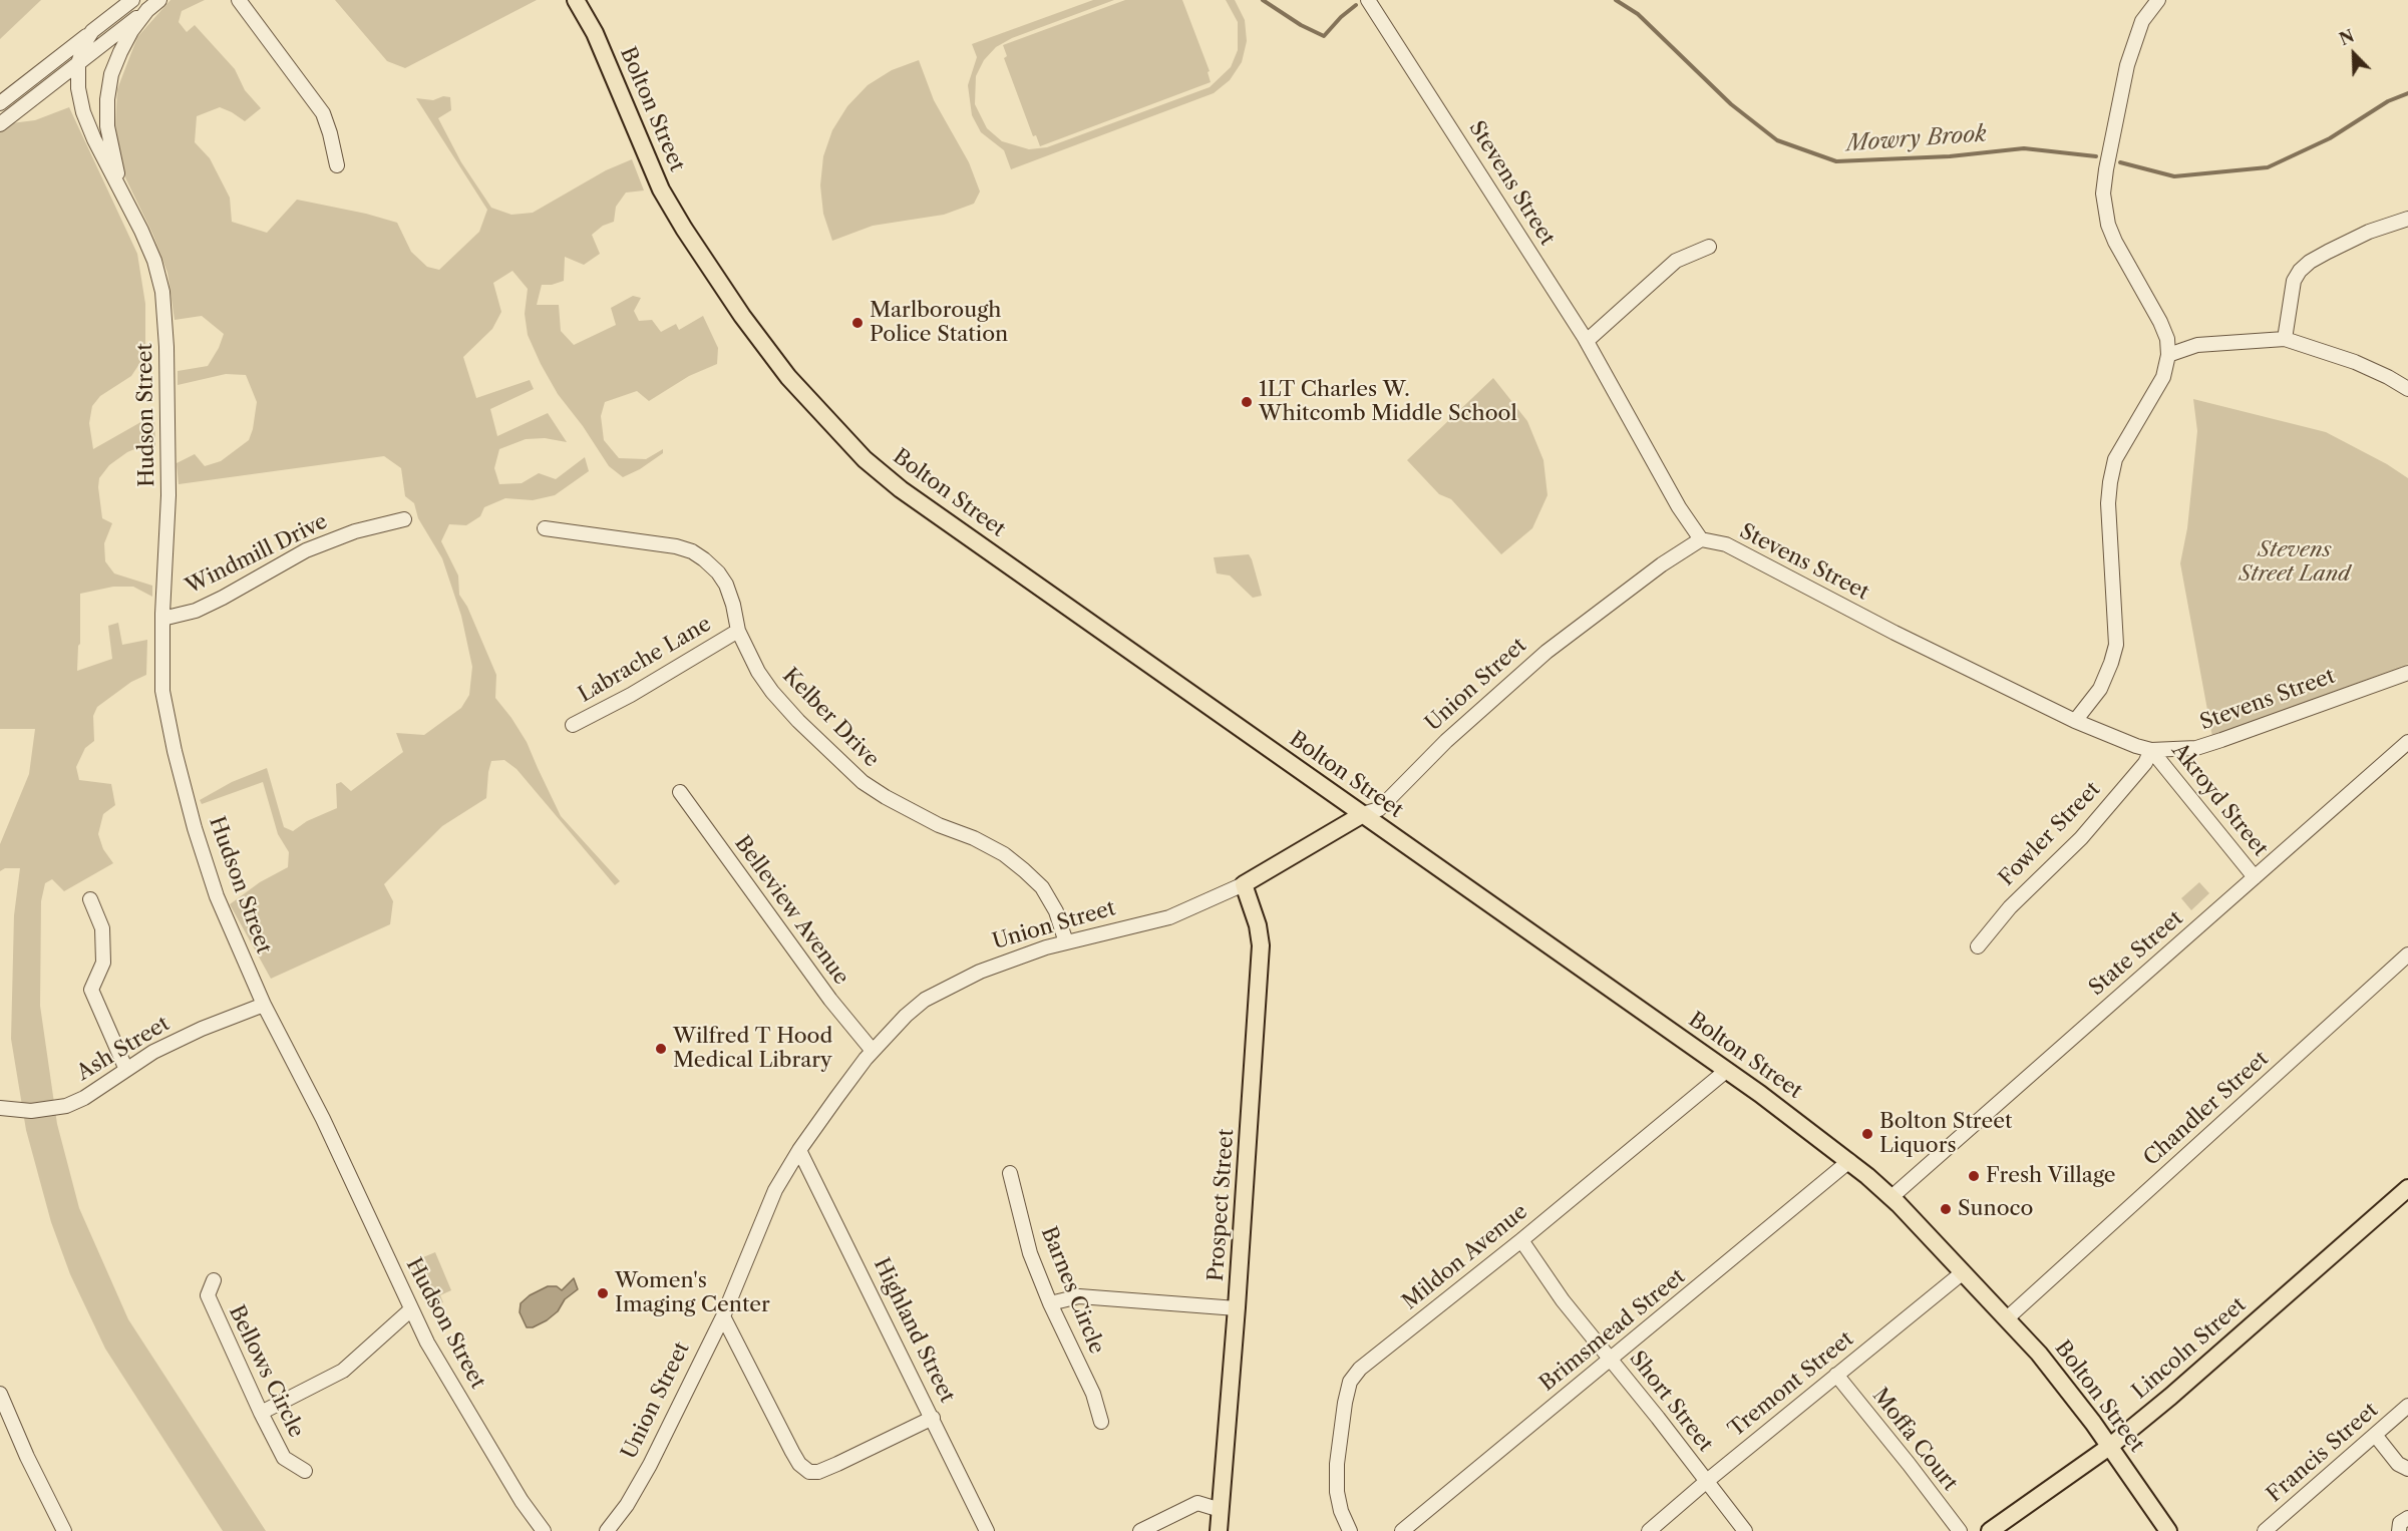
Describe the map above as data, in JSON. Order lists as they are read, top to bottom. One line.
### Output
{"streets":{"main road":["Bolton Street","Union Street","Prospect Street","Lincoln Street"],"street":["Stevens Street","Hudson Street","Windmill Drive","Labrache Lane","Kelber Drive","Akroyd Street","Fowler Street","Belleview Avenue","State Street","Ash Street","Chandler Street","Mildon Avenue","Barnes Circle","Highland Street","Brimsmead Street","Bellows Circle","Tremont Street","Short Street","Moffa Court","Francis Street"]},"crossings":[["Bolton Street","Union Street"],["Bolton Street","State Street"],["Bolton Street","Chandler Street"],["Bolton Street","Mildon Avenue"],["Bolton Street","Brimsmead Street"],["Bolton Street","Lincoln Street"],["Bolton Street","Tremont Street"],["Stevens Street","Union Street"],["Stevens Street","Akroyd Street"],["Stevens Street","Fowler Street"],["Hudson Street","Windmill Drive"],["Hudson Street","Ash Street"],["Labrache Lane","Kelber Drive"],["Union Street","Kelber Drive"],["Union Street","Belleview Avenue"],["Union Street","Prospect Street"],["Union Street","Highland Street"],["Akroyd Street","Fowler Street"],["Akroyd Street","State Street"],["Mildon Avenue","Short Street"],["Brimsmead Street","Short Street"],["Tremont Street","Short Street"],["Tremont Street","Moffa Court"]],"water":["Mowry Brook"],"parks":["Stevens Street Land"],"places":["Marlborough Police Station","1LT Charles W. Whitcomb Middle School","Wilfred T Hood Medical Library","Bolton Street Liquors","Fresh Village","Sunoco","Women's Imaging Center"],"north":"top left"}
